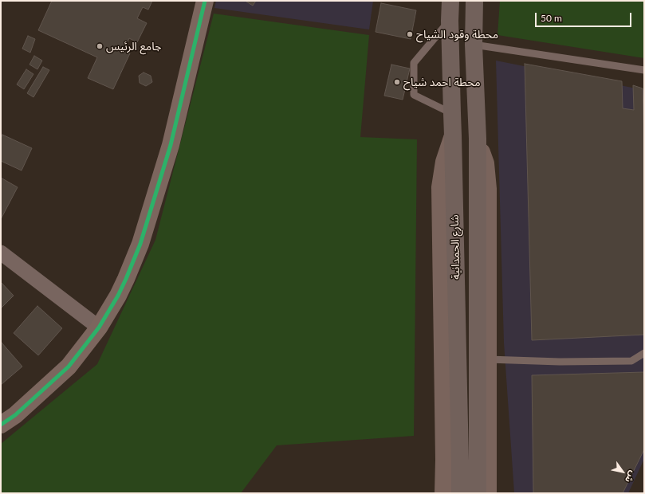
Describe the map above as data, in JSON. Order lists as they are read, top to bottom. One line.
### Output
{"streets":{"highway":["شارع الحمدانية"]},"places":["محطة وقود الشياح","جامع الرئيس","محطة احمد شياح"],"scale_bar":"50 m","north":"bottom right"}
